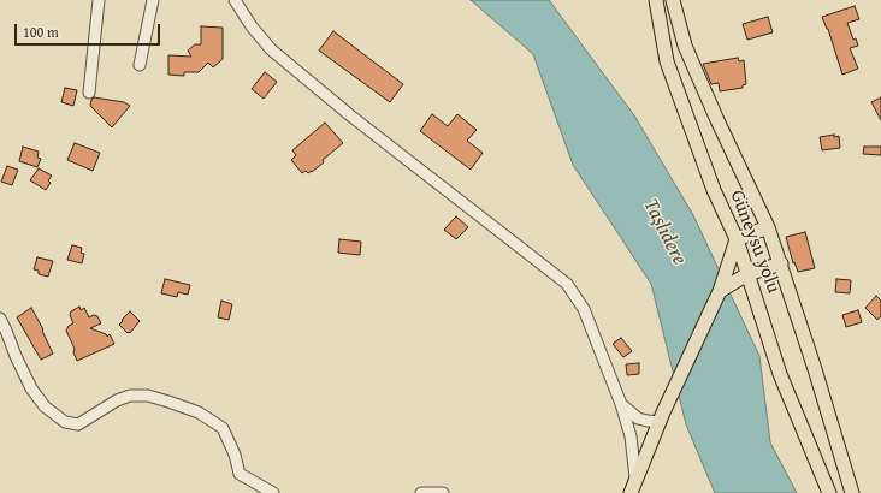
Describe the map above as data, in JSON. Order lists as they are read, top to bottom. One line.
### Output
{"streets":{"main road":["Güneysu yolu"]},"water":["Taşlıdere"],"scale_bar":"100 m"}
